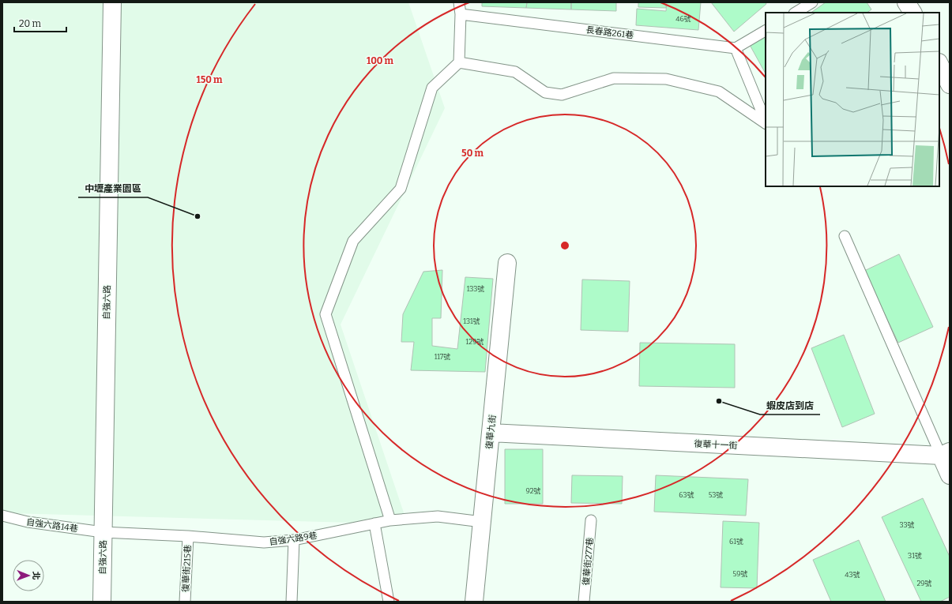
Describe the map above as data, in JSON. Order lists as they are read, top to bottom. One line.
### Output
{"streets":{"street":["自強六路","復華九街","復華十一街"],"lane":["長春路261巷","自強六路14巷","自強六路9巷","復華街277巷","復華街215巷"]},"crossings":[["自強六路","自強六路14巷"],["自強六路","自強六路9巷"],["復華九街","復華十一街"],["復華九街","自強六路9巷"],["自強六路14巷","自強六路9巷"],["自強六路9巷","復華街215巷"]],"places":["中壢產業園區","蝦皮店到店"],"house_numbers":["46號","133號","131號","129號","117號","92號","63號","53號","33號","61號","31號","59號","43號","29號"],"scale_bar":"20 m","north":"right","rings":["100 m","150 m","50 m"]}
